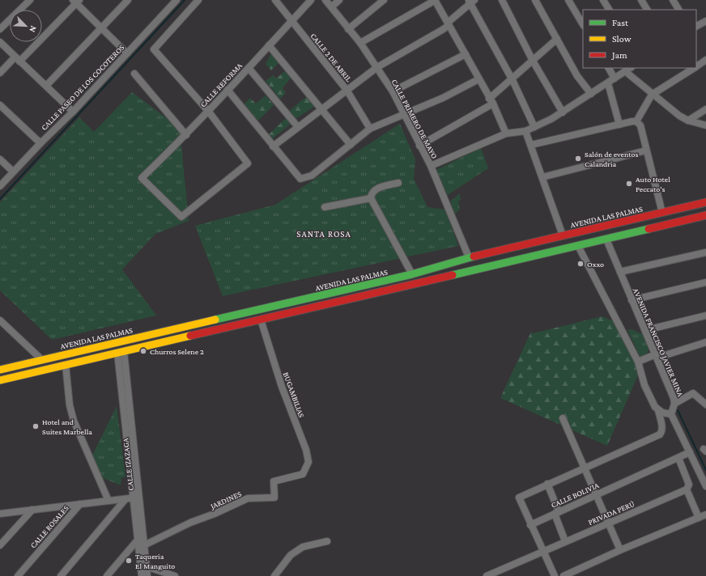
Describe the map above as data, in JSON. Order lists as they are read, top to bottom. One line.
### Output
{"streets":{"main road":["AVENIDA LAS PALMAS"],"street":["CALLE 2 DE ABRIL","CALLE REFORMA","CALLE PASEO DE LOS COCOTEROS","CALLE PRIMERO DE MAYO","AVENIDA FRANCISCO JAVIER MINA","BUGAMBILIAS","CALLE IZAZAGA","CALLE BOLIVIA","JARDINES","PRIVADA PERÚ","CALLE ROSALES"]},"crossings":[["CALLE 2 DE ABRIL","CALLE REFORMA"],["CALLE PRIMERO DE MAYO","AVENIDA LAS PALMAS"],["BUGAMBILIAS","JARDINES"],["CALLE IZAZAGA","JARDINES"],["CALLE IZAZAGA","CALLE ROSALES"]],"districts":["SANTA ROSA"],"places":["Salón de eventos Calandria","Auto Hotel Peccato's","Oxxo","Churros Selene 2","Hotel and Suites Marbella","Taqueria El Manguito"],"legend":["Fast","Slow","Jam"],"north":"bottom right"}
